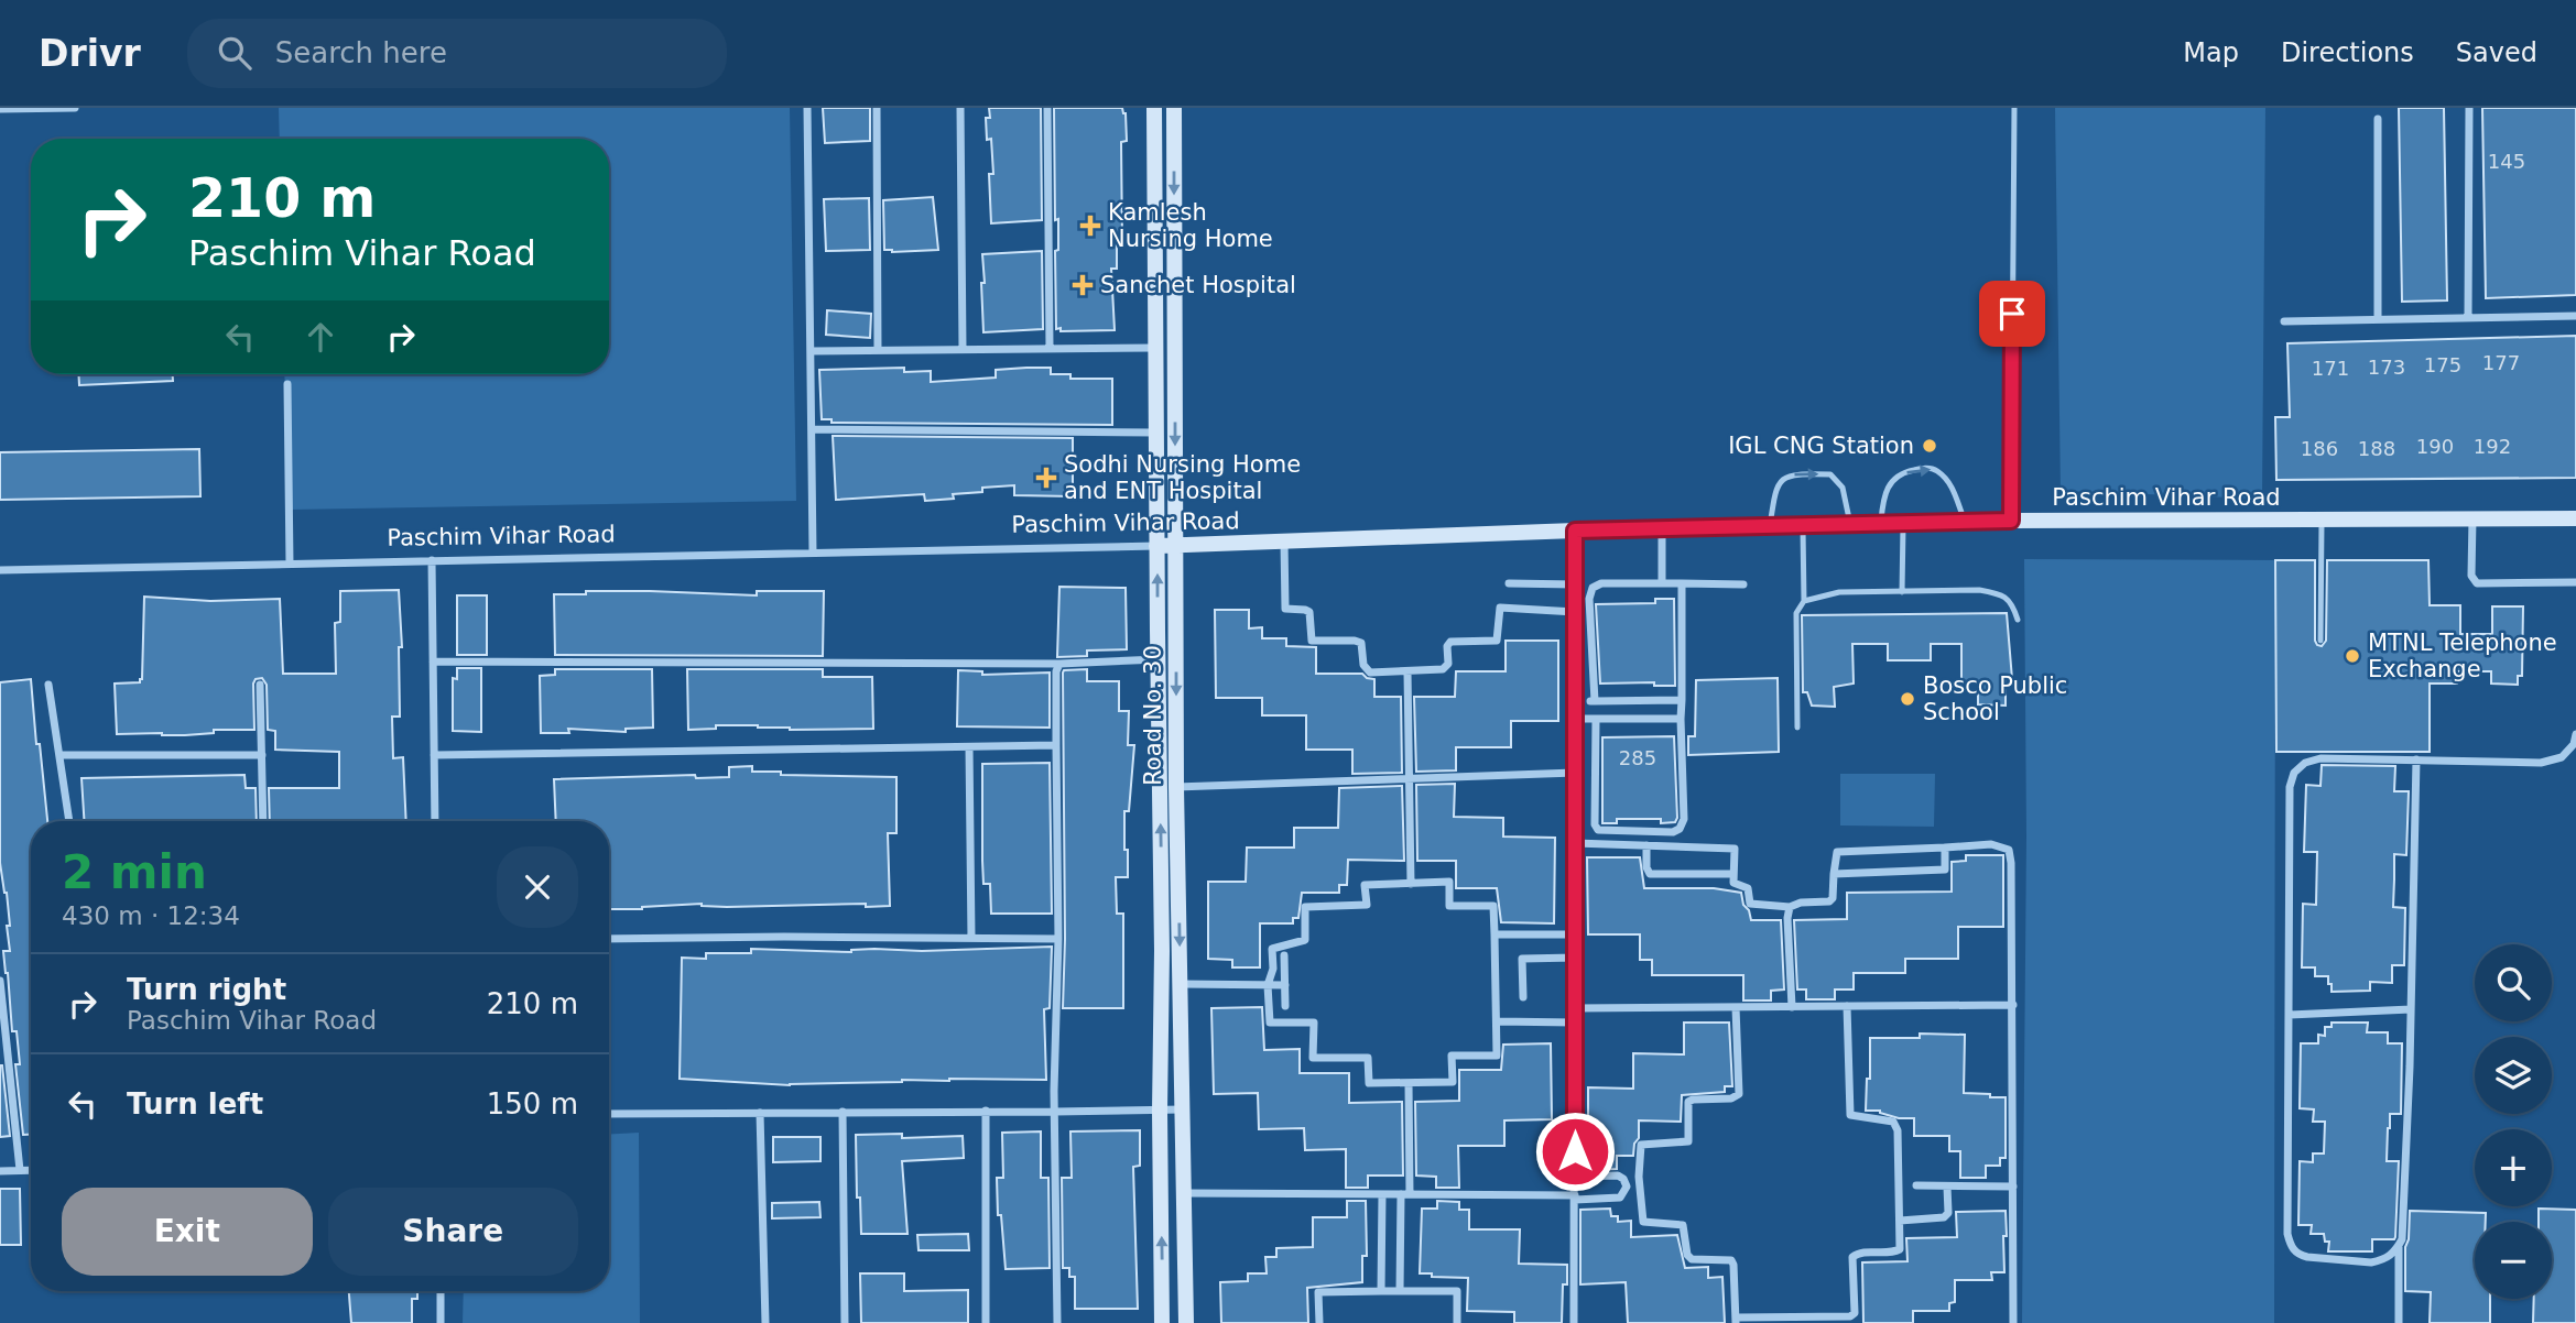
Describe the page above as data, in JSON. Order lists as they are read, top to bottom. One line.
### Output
{"streets":{"street":["Paschim Vihar Road","Road No. 30"]},"crossings":[["Paschim Vihar Road","Road No. 30"]],"places":{"health":["Kamlesh Nursing Home","Sanchet Hospital","Sodhi Nursing Home and ENT Hospital"],"other":["IGL CNG Station","MTNL Telephone Exchange","Bosco Public School"]},"house_numbers":["145","177","175","173","171","190","192","186","188","285"],"page":{"header":"Drivr","search":"Search here","nav":["Map","Directions","Saved"],"turn":["210 m","Paschim Vihar Road"],"heading":["2 min","430 m · 12:34"],"map_buttons":["+","−"],"list":[{"name":"Turn right","note":"Paschim Vihar Road","value":"210 m"},{"name":"Turn left","value":"150 m"}],"buttons":["Exit","Share"]}}
